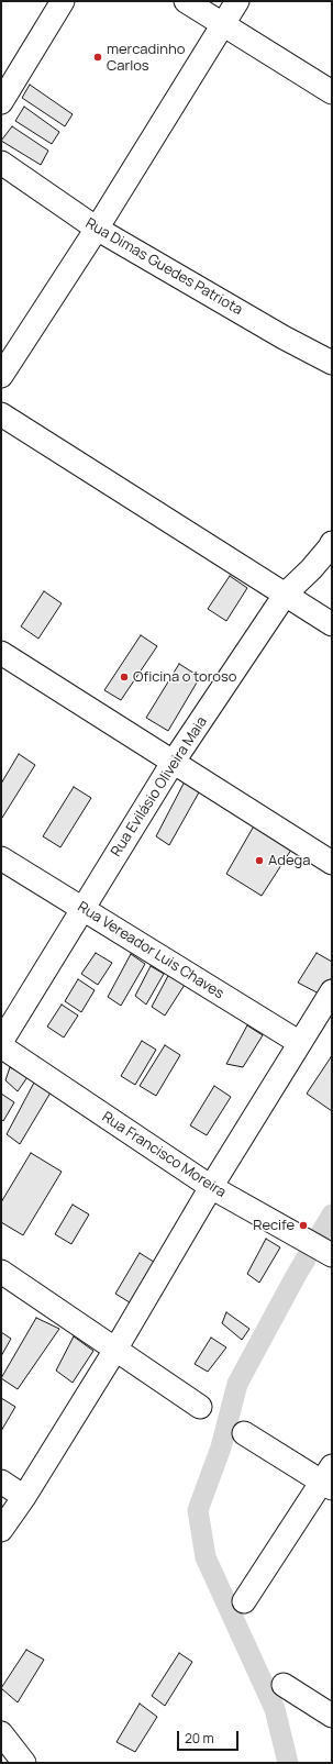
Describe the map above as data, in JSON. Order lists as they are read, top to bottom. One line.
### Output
{"streets":{"street":["Rua Dimas Guedes Patriota","Rua Evilásio Oliveira Maia","Rua Vereador Luis Chaves","Rua Francisco Moreira"]},"crossings":[["Rua Evilásio Oliveira Maia","Rua Vereador Luis Chaves"]],"places":["mercadinho Carlos","Oficina o toroso","Adega","Recife"],"scale_bar":"20 m"}
